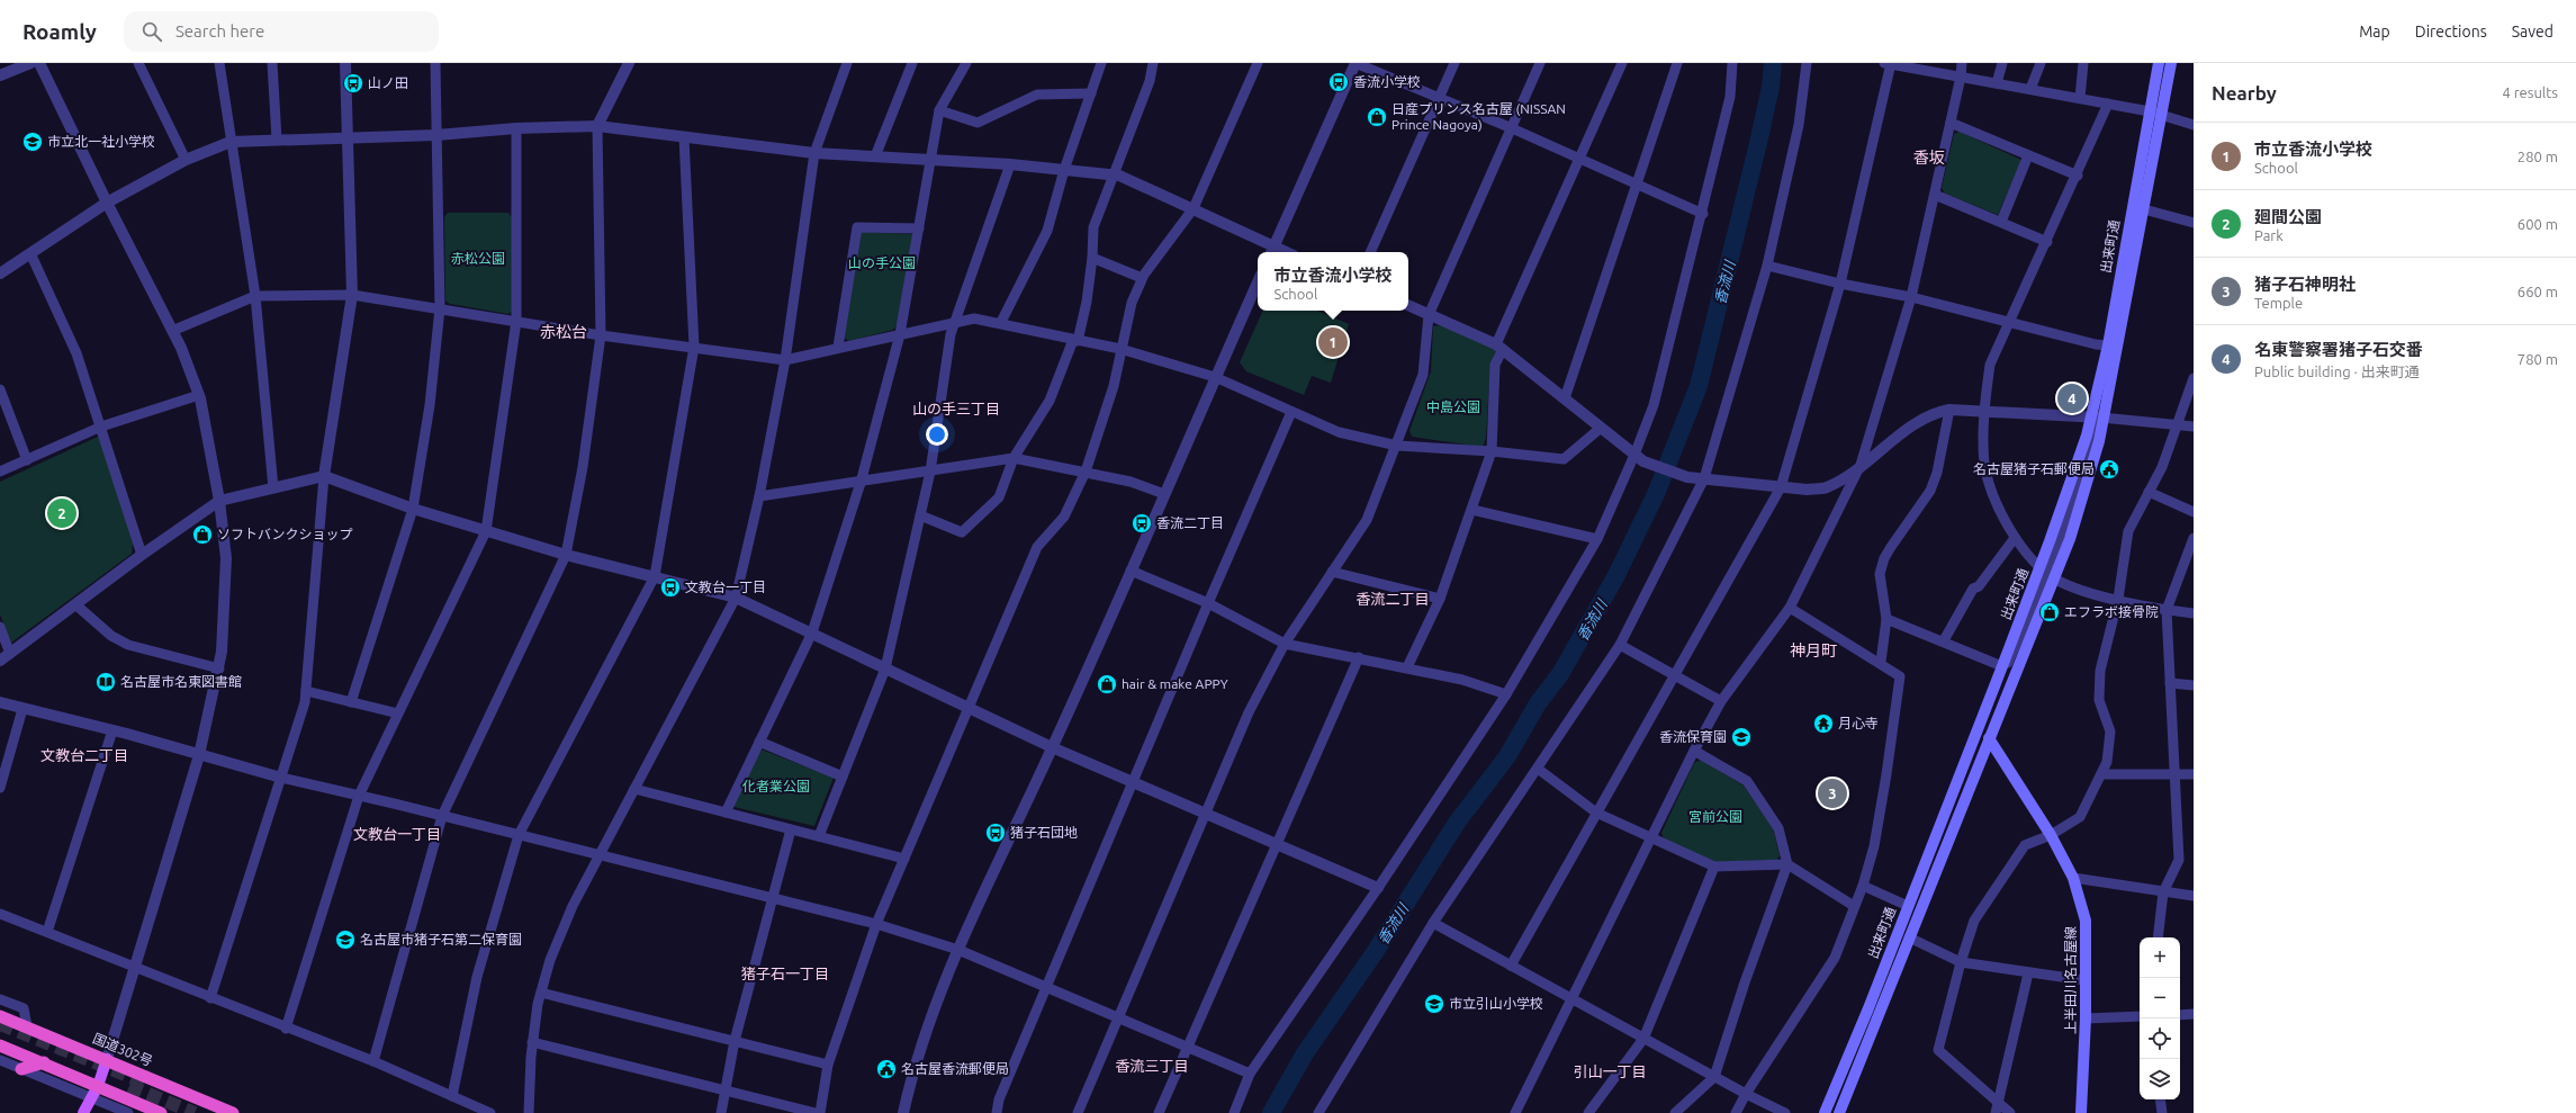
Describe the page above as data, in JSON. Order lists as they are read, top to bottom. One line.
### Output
{"streets":{"highway":["国道302号"],"main road":["出来町通","上半田川名古屋線"]},"crossings":[["出来町通","上半田川名古屋線"]],"districts":["香坂","赤松台","山の手三丁目","香流二丁目","神月町","文教台二丁目","文教台一丁目","猪子石一丁目","香流三丁目","引山一丁目"],"water":["香流川"],"parks":["赤松公園","山の手公園","中島公園","化者業公園","宮前公園"],"places":{"bus stop":["香流小学校","山ノ田","香流二丁目","文教台一丁目","猪子石団地"],"shop":["日産プリンス名古屋 (NISSAN Prince Nagoya)","ソフトバンクショップ","エフラボ接骨院","hair & make APPY"],"school or university":["市立北一社小学校","香流保育園","名古屋市猪子石第二保育園","市立引山小学校"],"public building":["名古屋猪子石郵便局","名古屋香流郵便局"],"library":["名古屋市名東図書館"],"temple":["月心寺"]},"page":{"header":"Roamly","search":"Search here","nav":["Map","Directions","Saved"],"heading":["Nearby","4 results"],"list":[{"mark":"1","name":"市立香流小学校","note":"School","value":"280 m"},{"mark":"2","name":"廻間公園","note":"Park","value":"600 m"},{"mark":"3","name":"猪子石神明社","note":"Temple","value":"660 m"},{"mark":"4","name":"名東警察署猪子石交番","note":"Public building · 出来町通","value":"780 m"}],"popup":["市立香流小学校","School"],"pins":["1","4","2","3"],"map_buttons":["+","−"]}}
